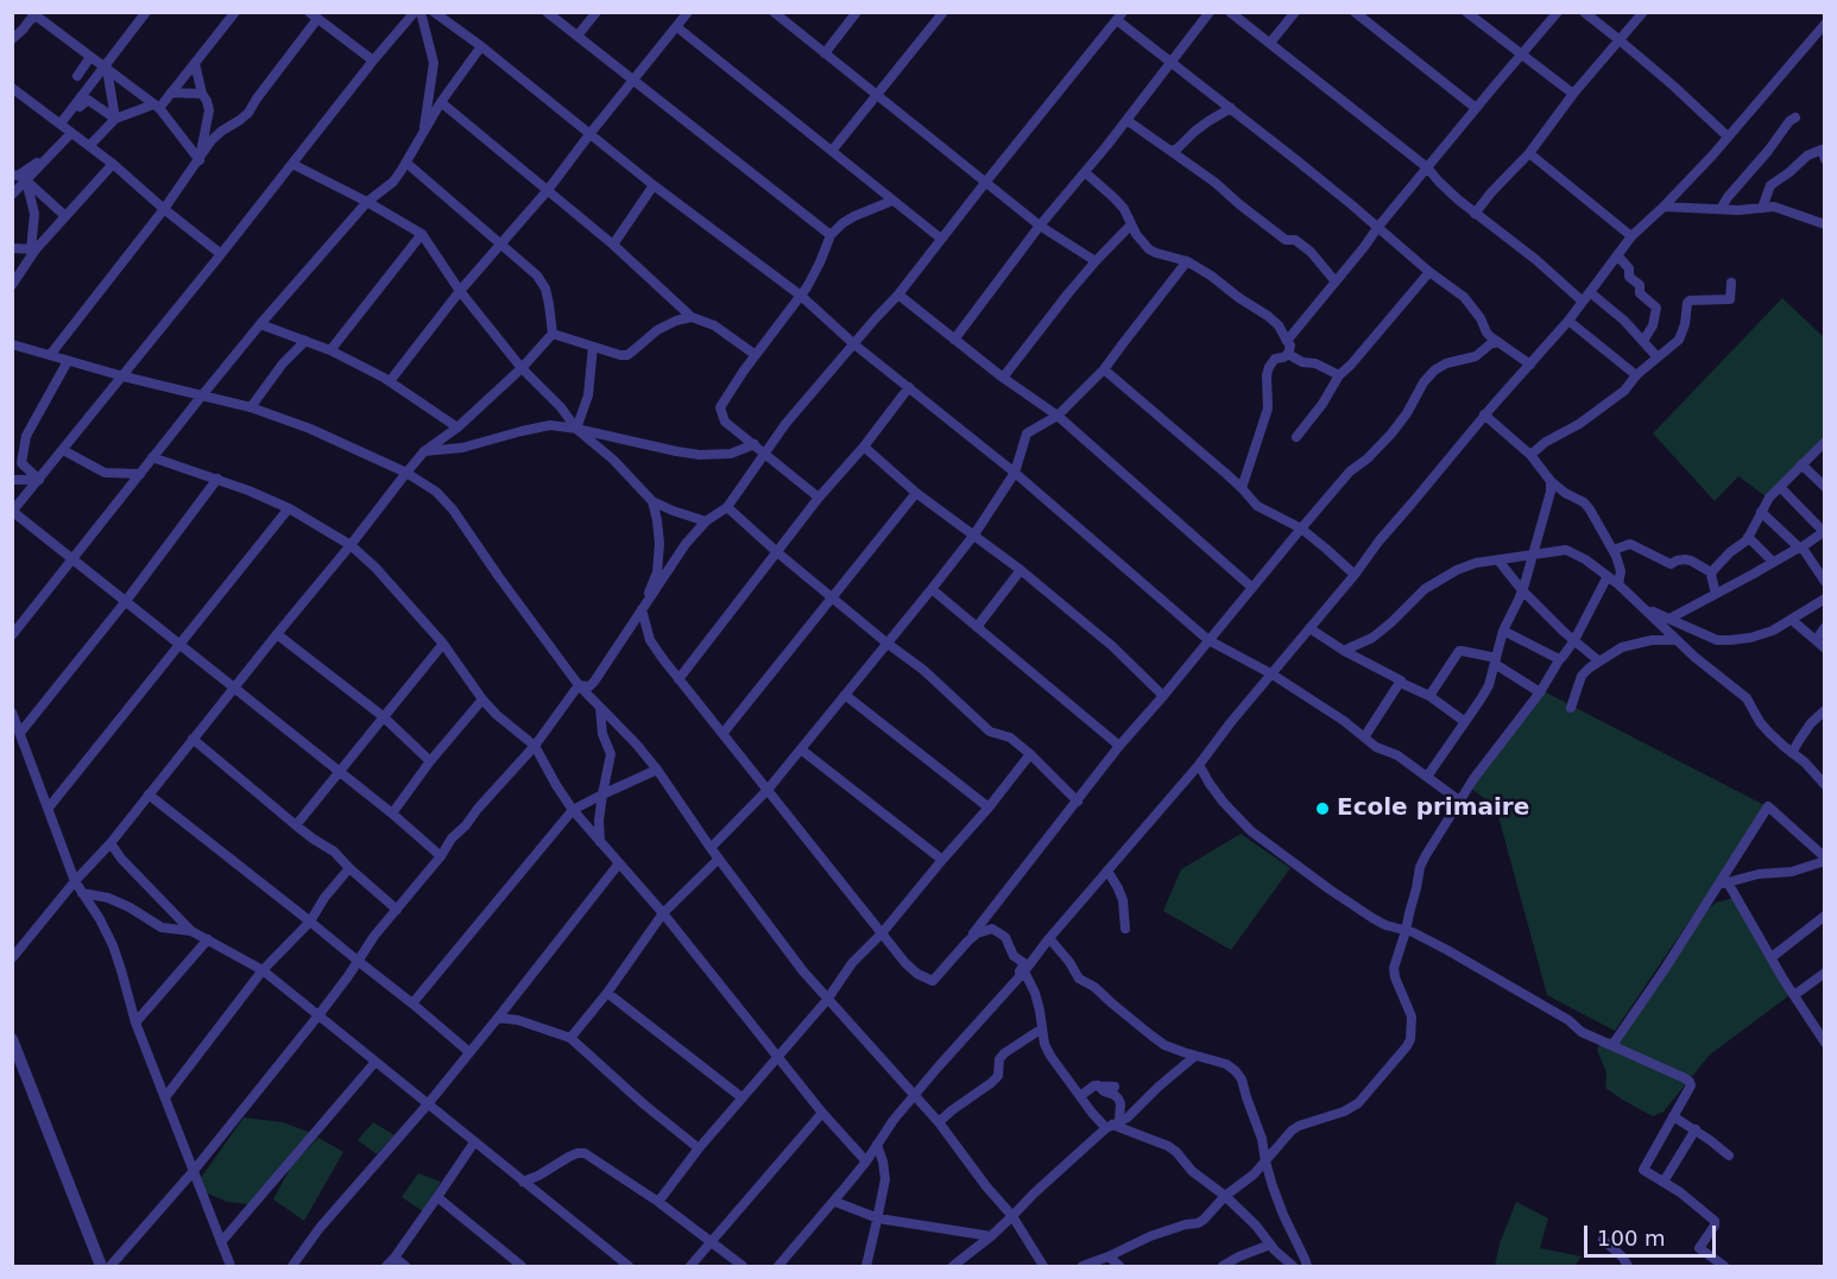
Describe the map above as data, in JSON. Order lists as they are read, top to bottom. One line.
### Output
{"places":["Ecole primaire"],"scale_bar":"100 m"}
